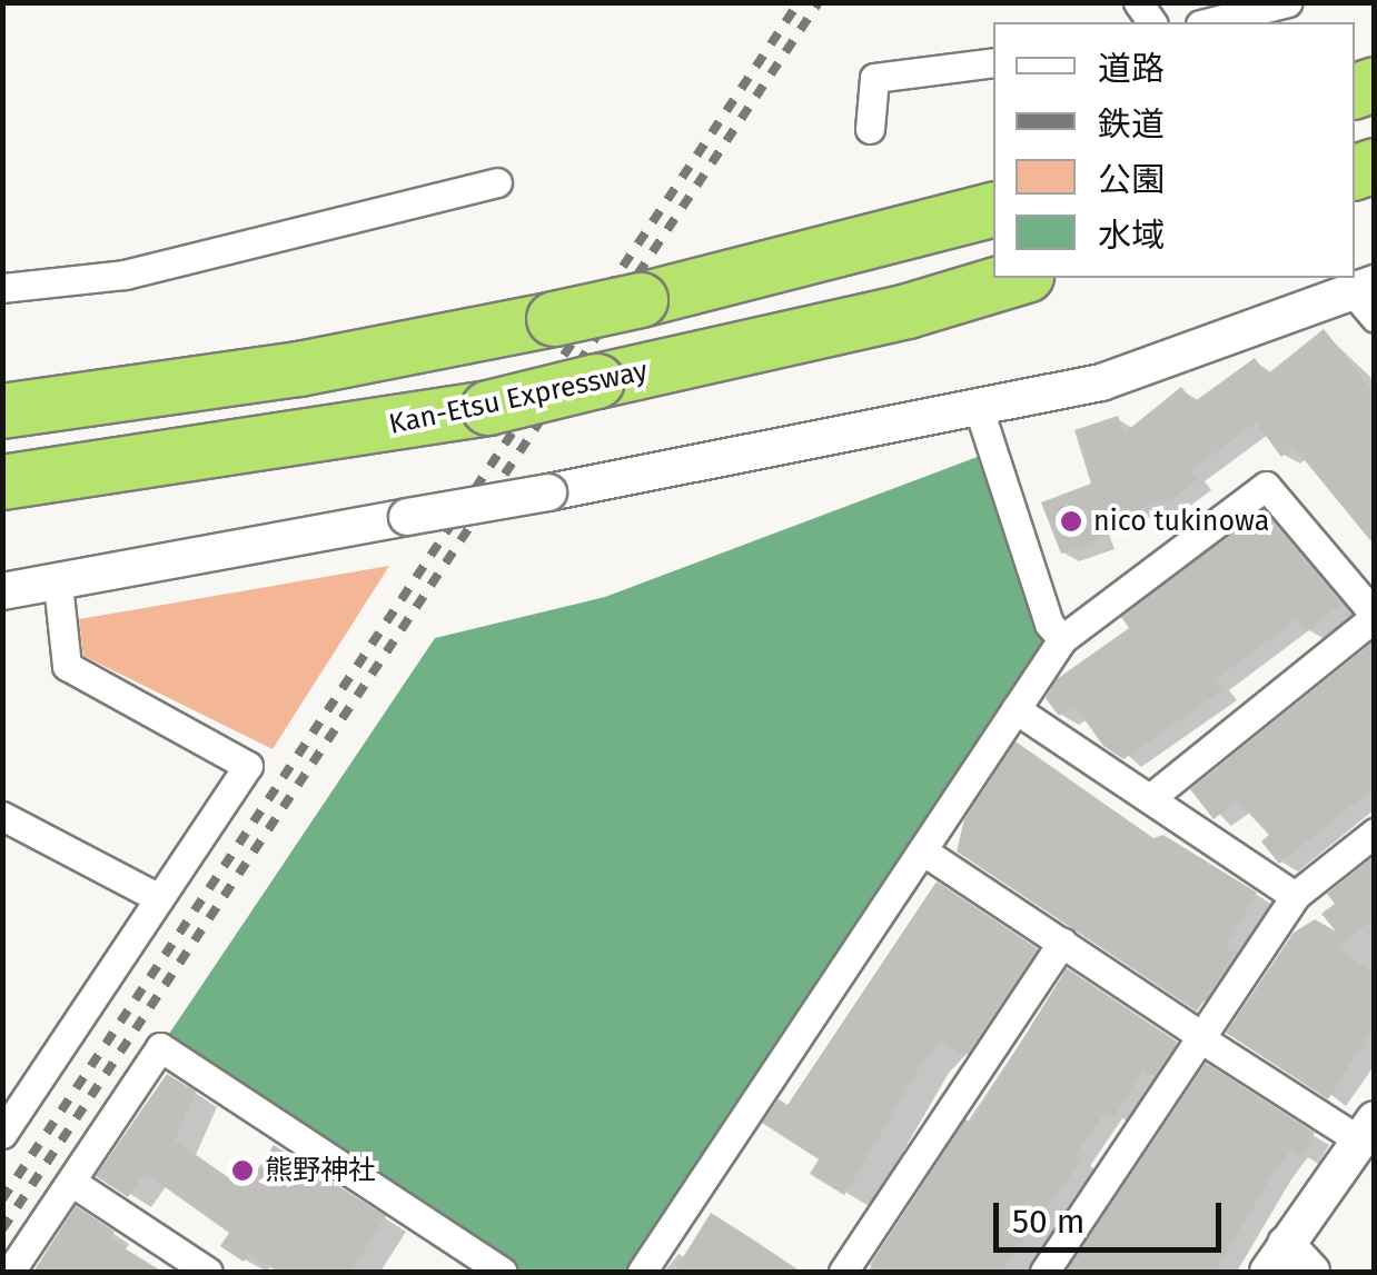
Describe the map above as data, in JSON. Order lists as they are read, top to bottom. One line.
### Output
{"streets":{"highway":["Kan-Etsu Expressway"]},"places":["nico tukinowa","熊野神社"],"legend":["道路","鉄道","公園","水域"],"scale_bar":"50 m"}
